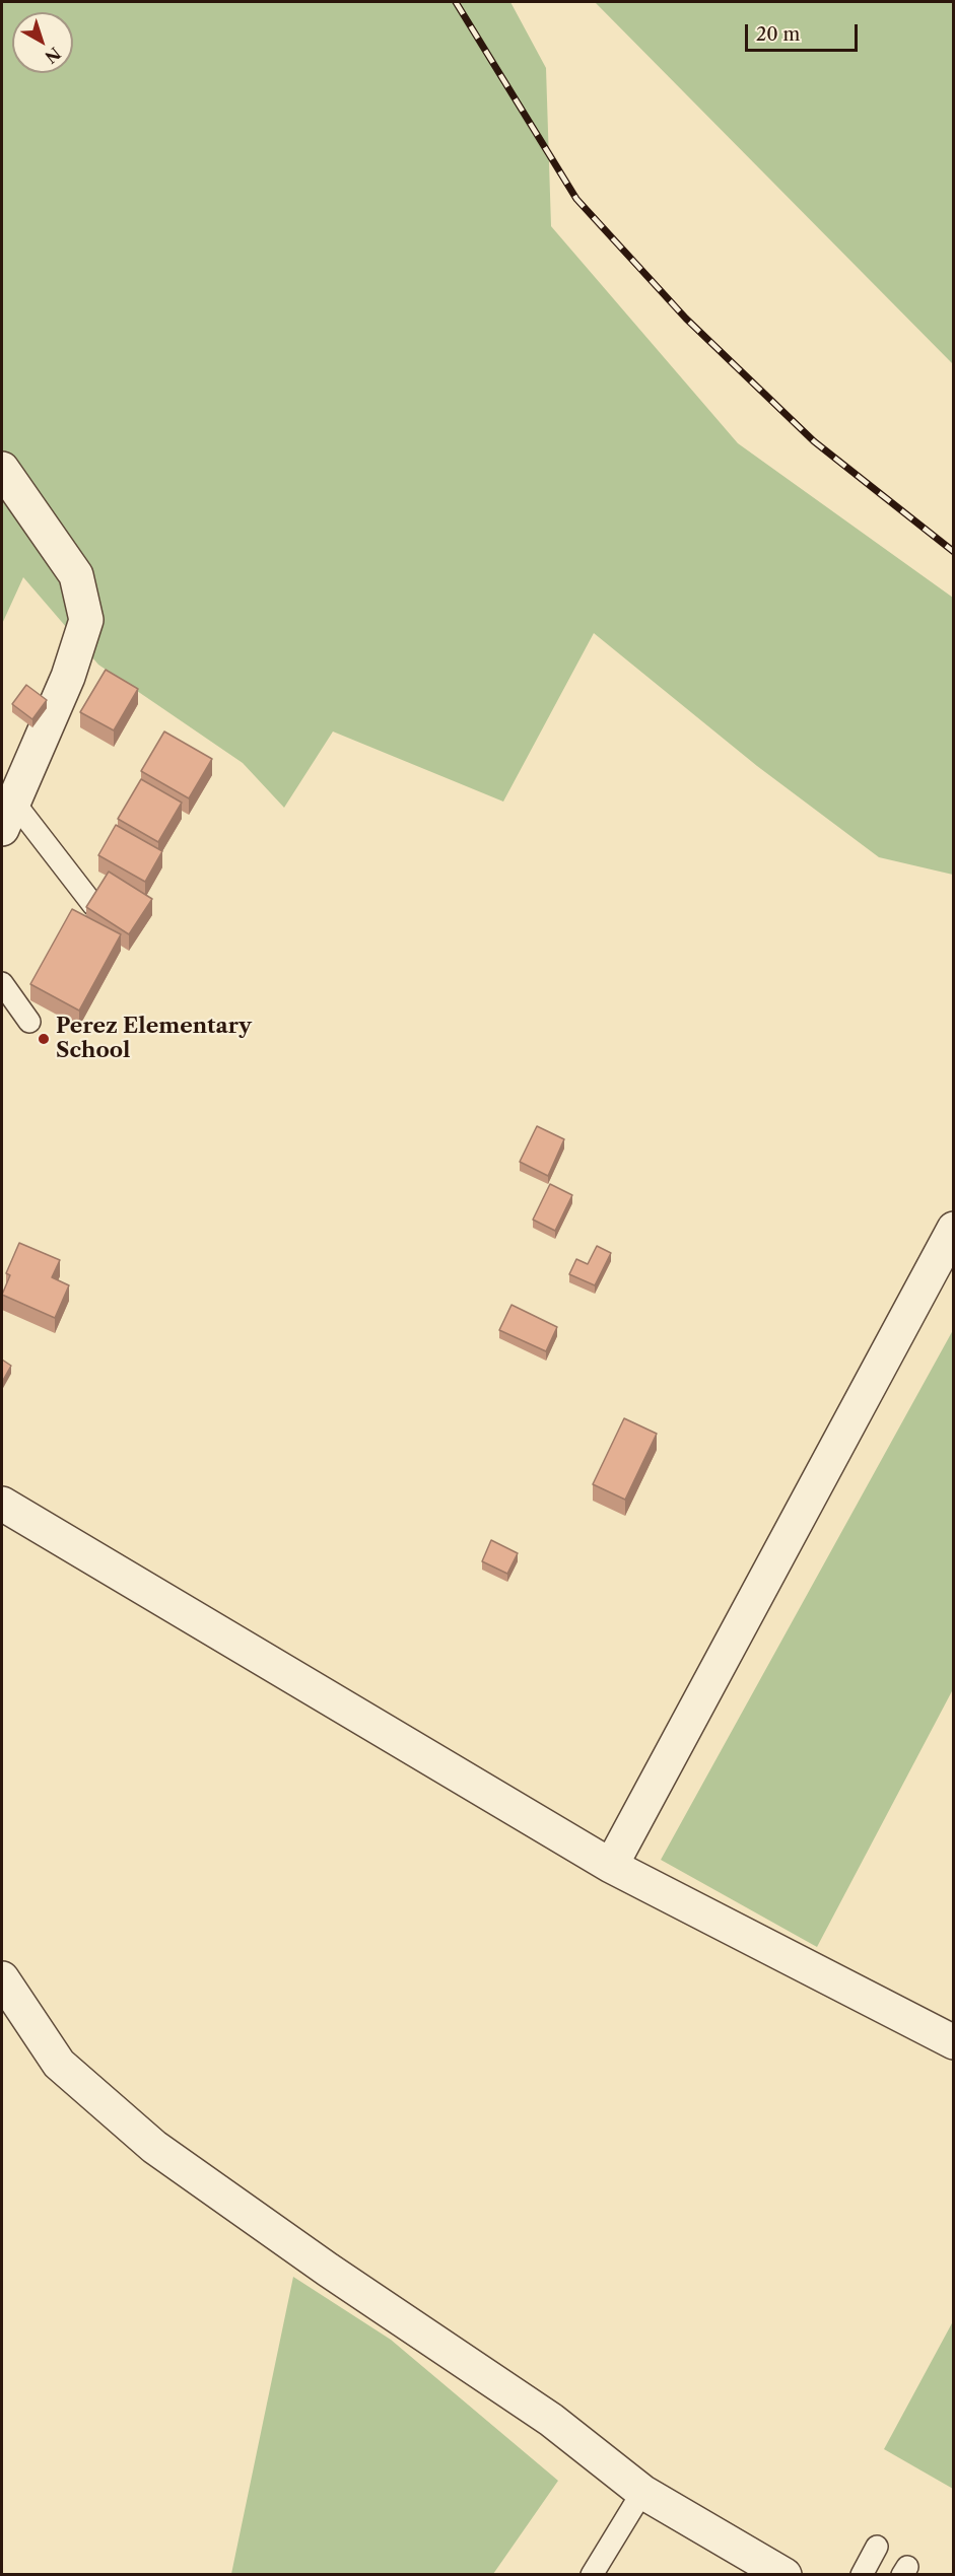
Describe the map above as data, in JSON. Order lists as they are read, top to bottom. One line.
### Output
{"places":["Perez Elementary School"],"scale_bar":"20 m","north":"bottom right"}
